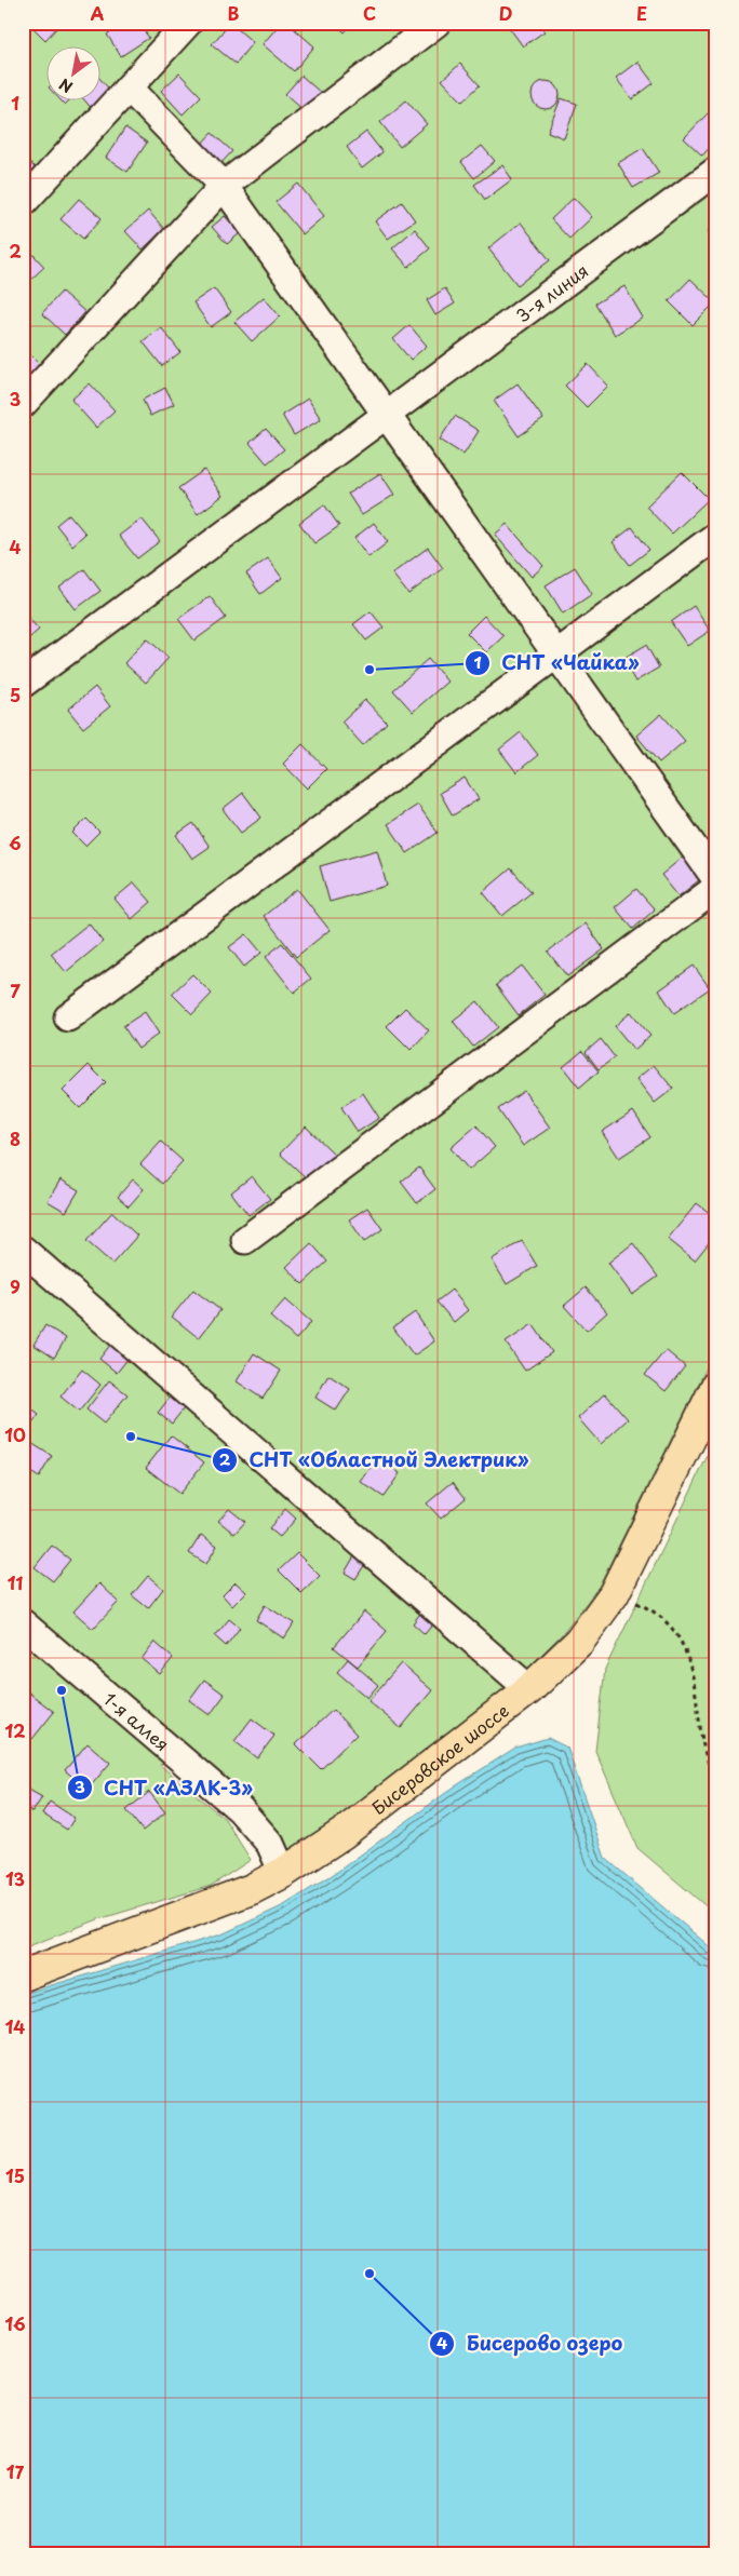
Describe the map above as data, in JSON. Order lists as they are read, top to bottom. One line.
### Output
{"streets":{"main road":["Бисеровское шоссе"],"street":["3-я линия","1-я аллея"]},"crossings":[["1-я аллея","Бисеровское шоссе"]],"places":["СНТ «Чайка»","СНТ «Областной Электрик»","СНТ «АЗЛК-3»","Бисерово озеро"],"north":"bottom left","grid":{"columns":["A","B","C","D","E"],"rows":["1","2","3","4","5","6","7","8","9","10","11","12","13","14","15","16","17"]}}
